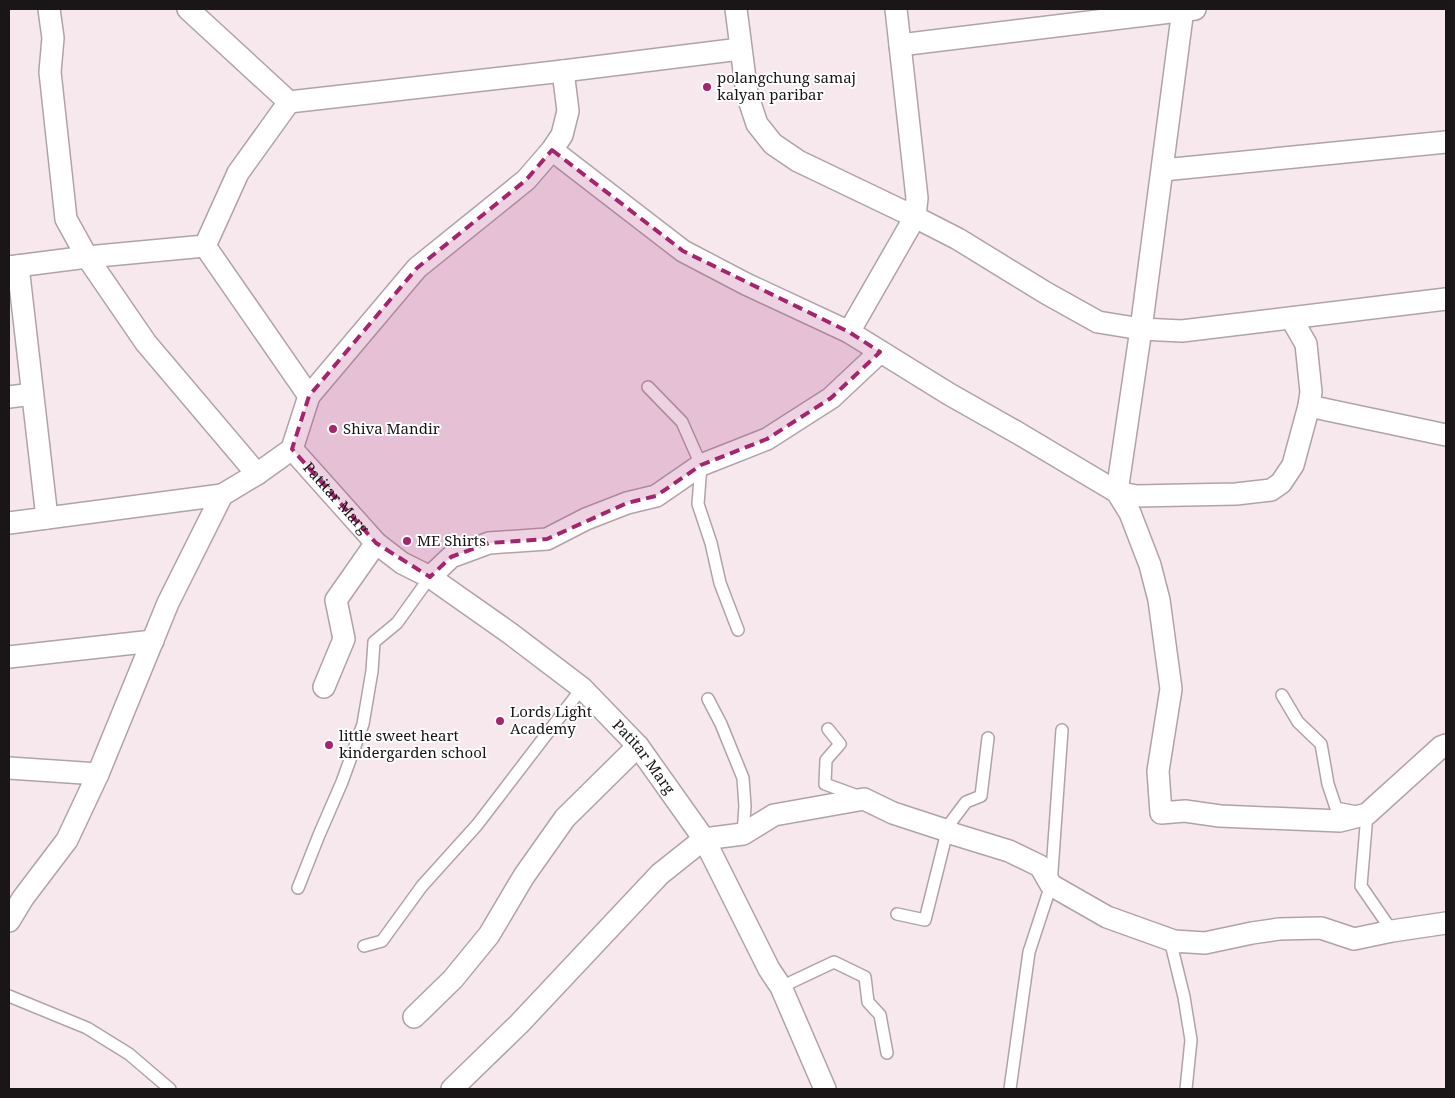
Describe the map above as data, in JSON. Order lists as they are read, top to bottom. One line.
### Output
{"streets":{"street":["Patitar Marg"]},"places":["polangchung samaj kalyan paribar","Shiva Mandir","ME Shirts","Lords Light Academy","little sweet heart kindergarden school"]}
